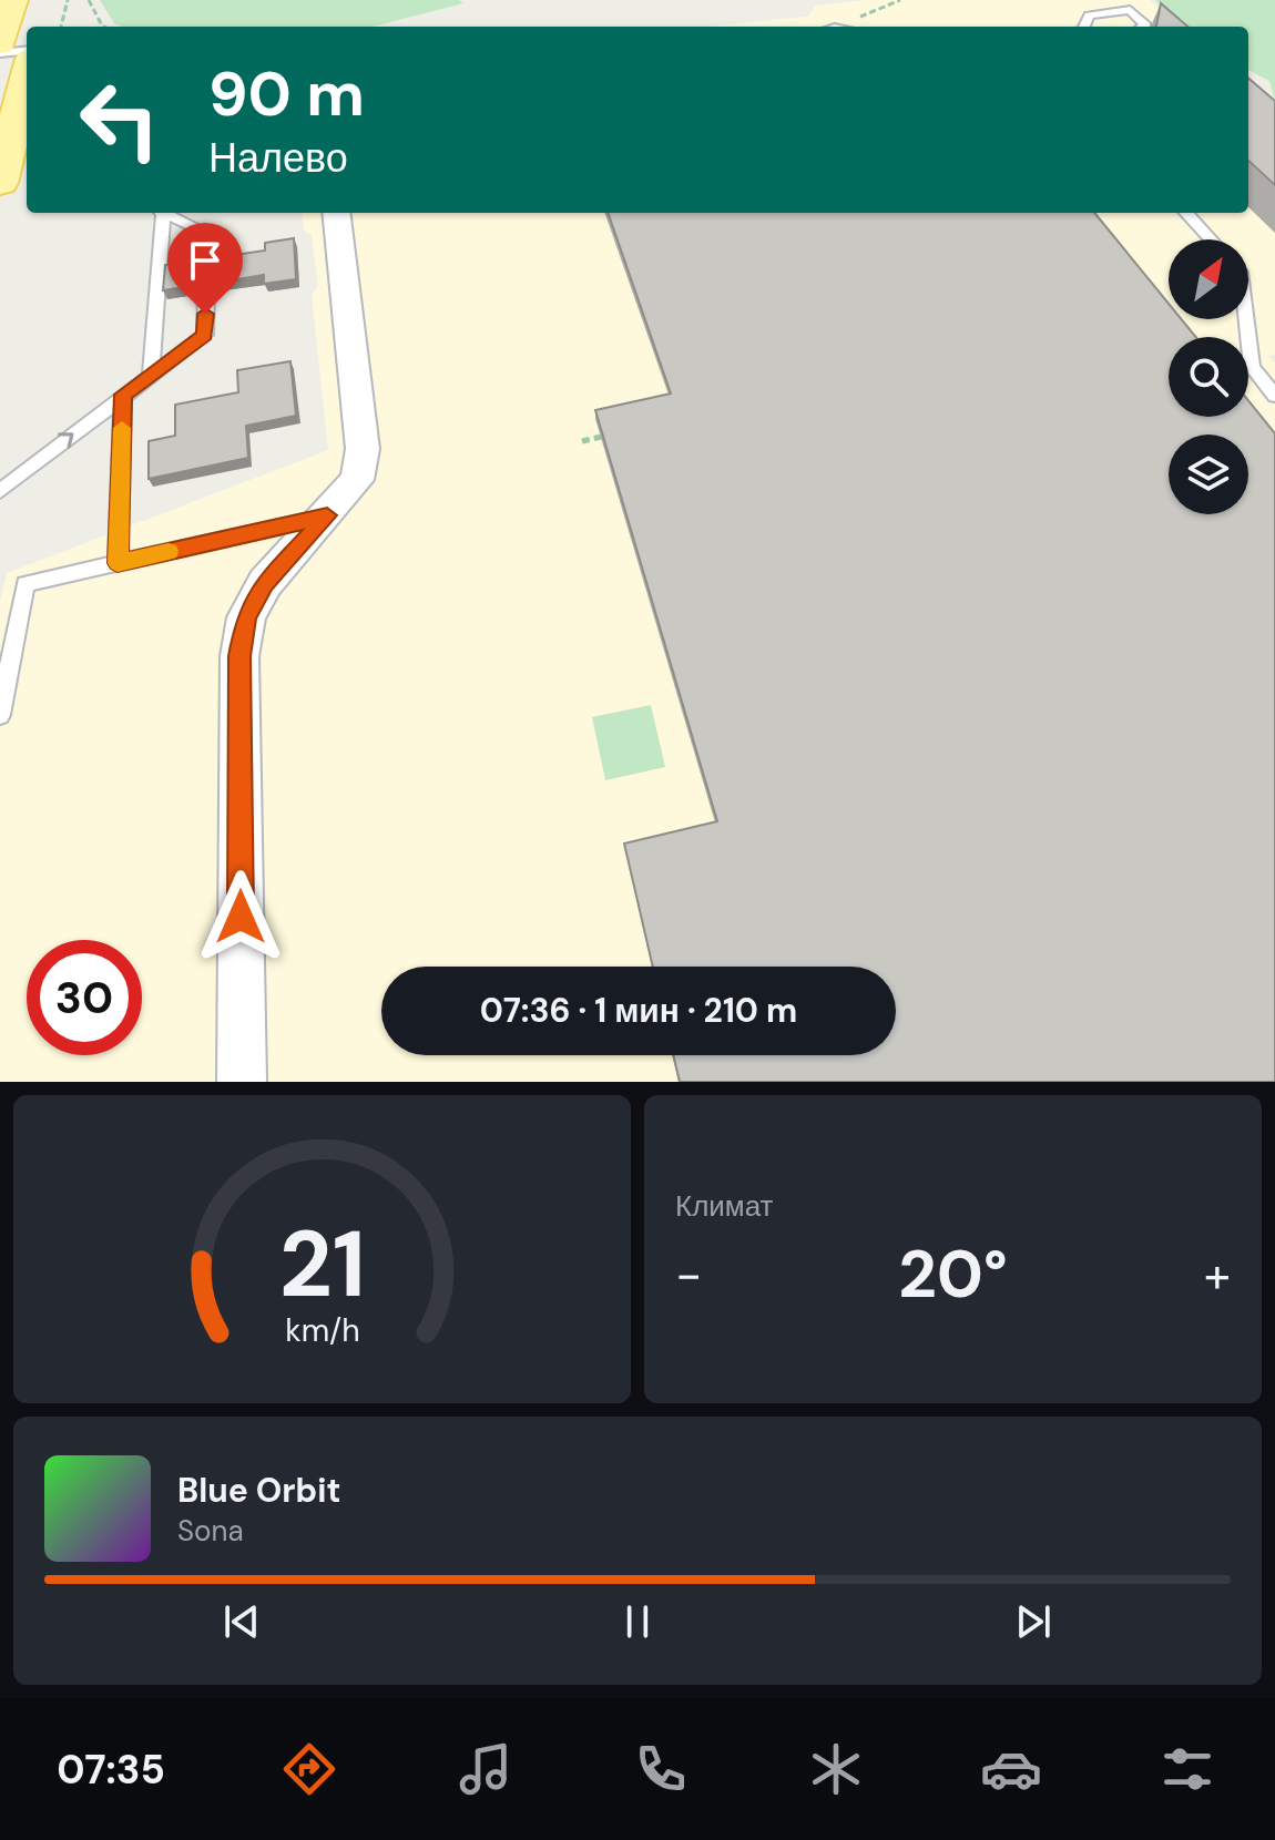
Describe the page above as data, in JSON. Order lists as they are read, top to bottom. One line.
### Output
{"north":"top right","page":{"turn":["90 m","Налево"],"limit":"30","trip":"07:36 · 1 мин · 210 m","tile":"Климат","heat":["−","20°","+"],"song":["Blue Orbit","Sona"],"tabs":"07:35","gauge":["21","km/h"]}}
